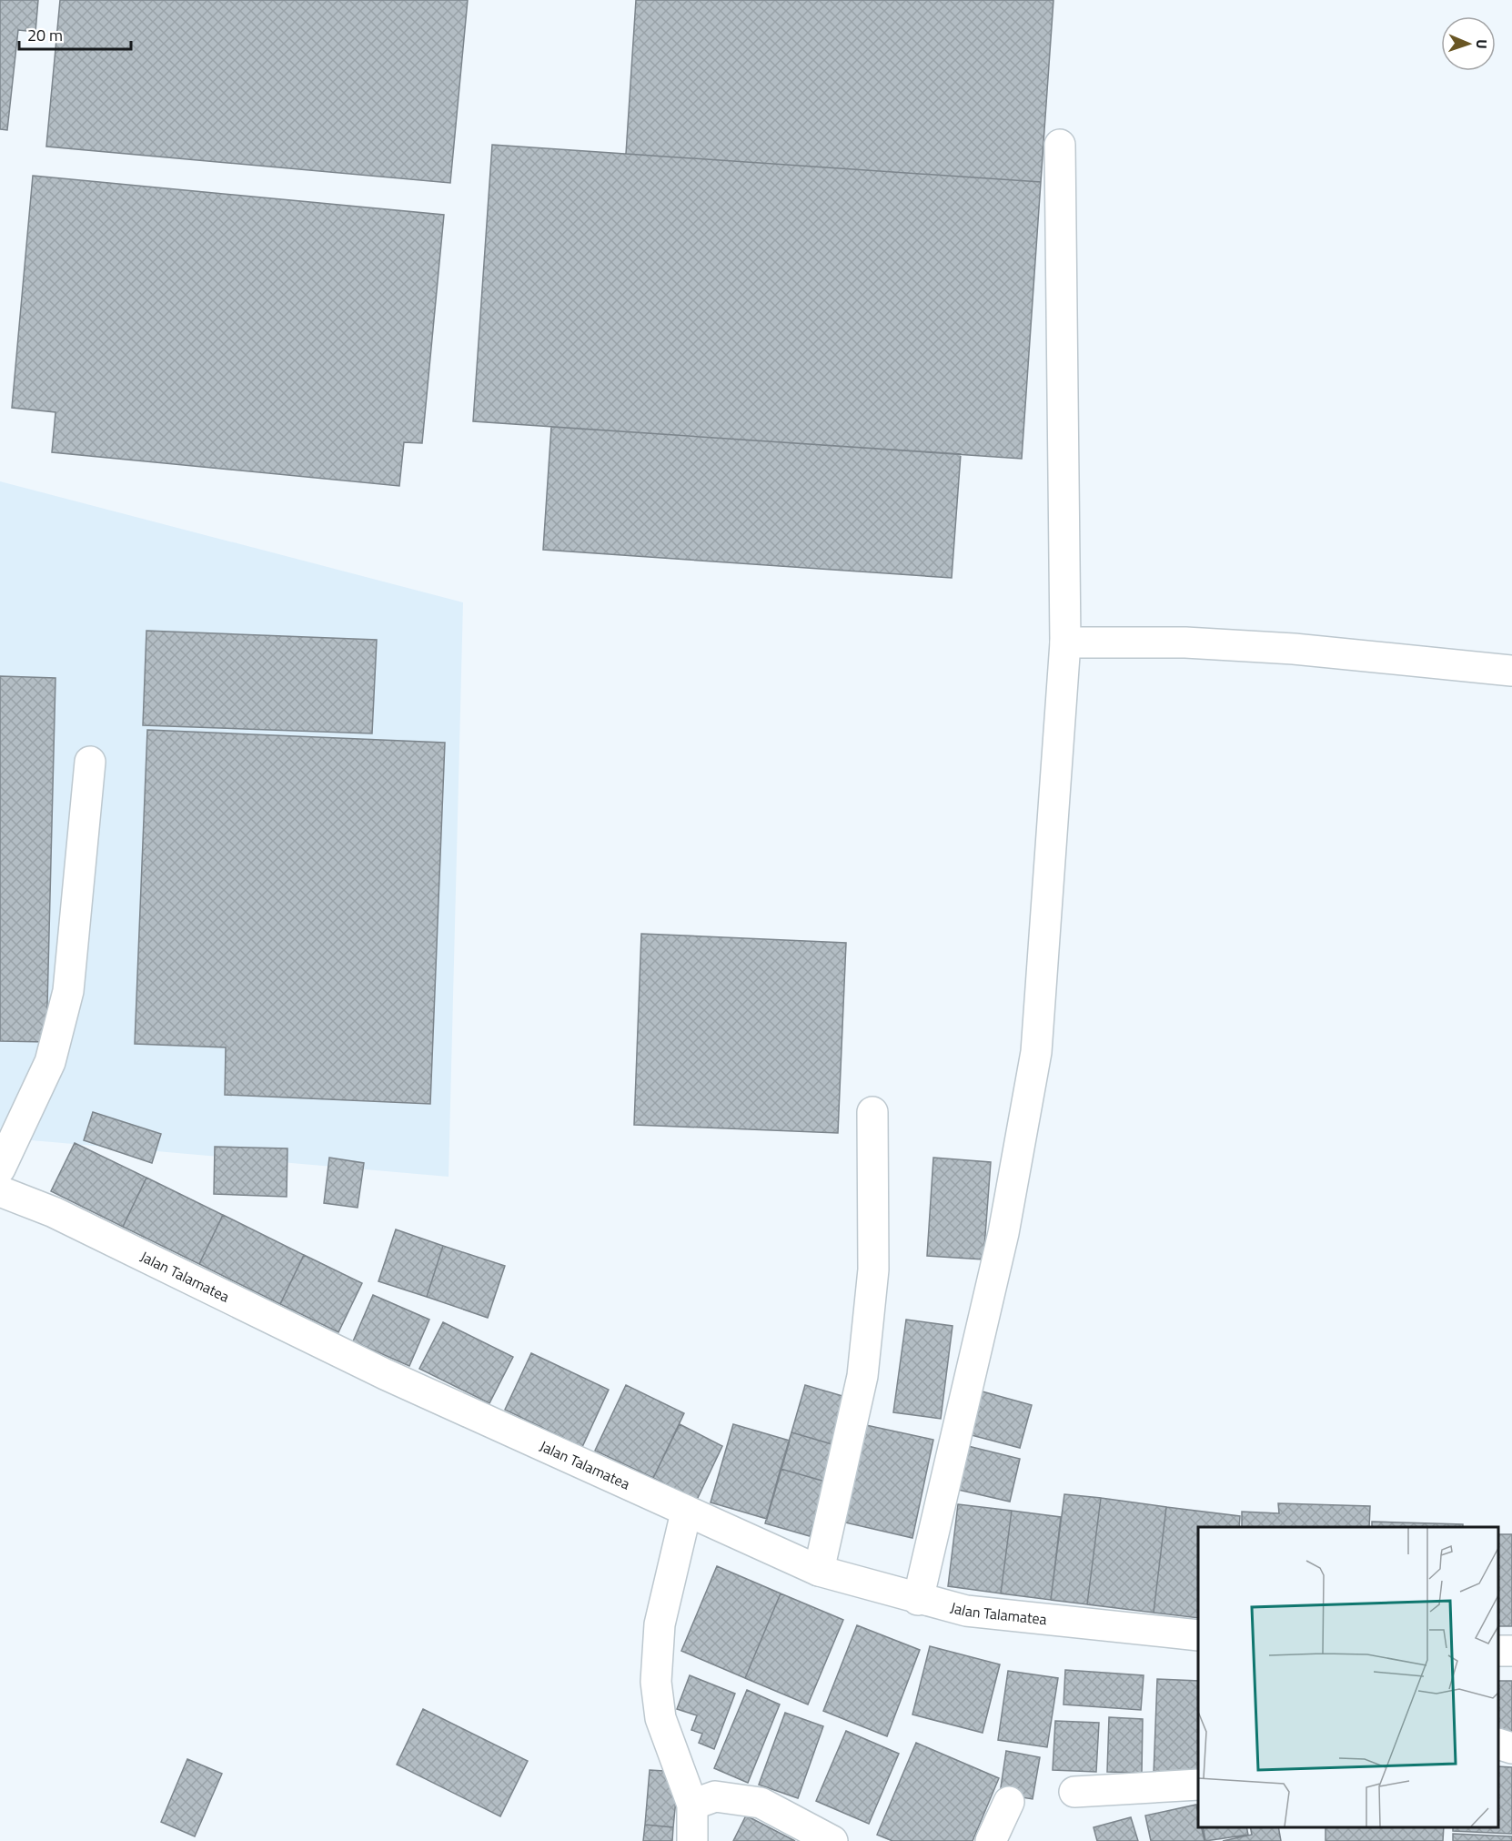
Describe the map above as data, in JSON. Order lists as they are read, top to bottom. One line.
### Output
{"streets":{"street":["Jalan Talamatea"]},"scale_bar":"20 m","north":"right"}
